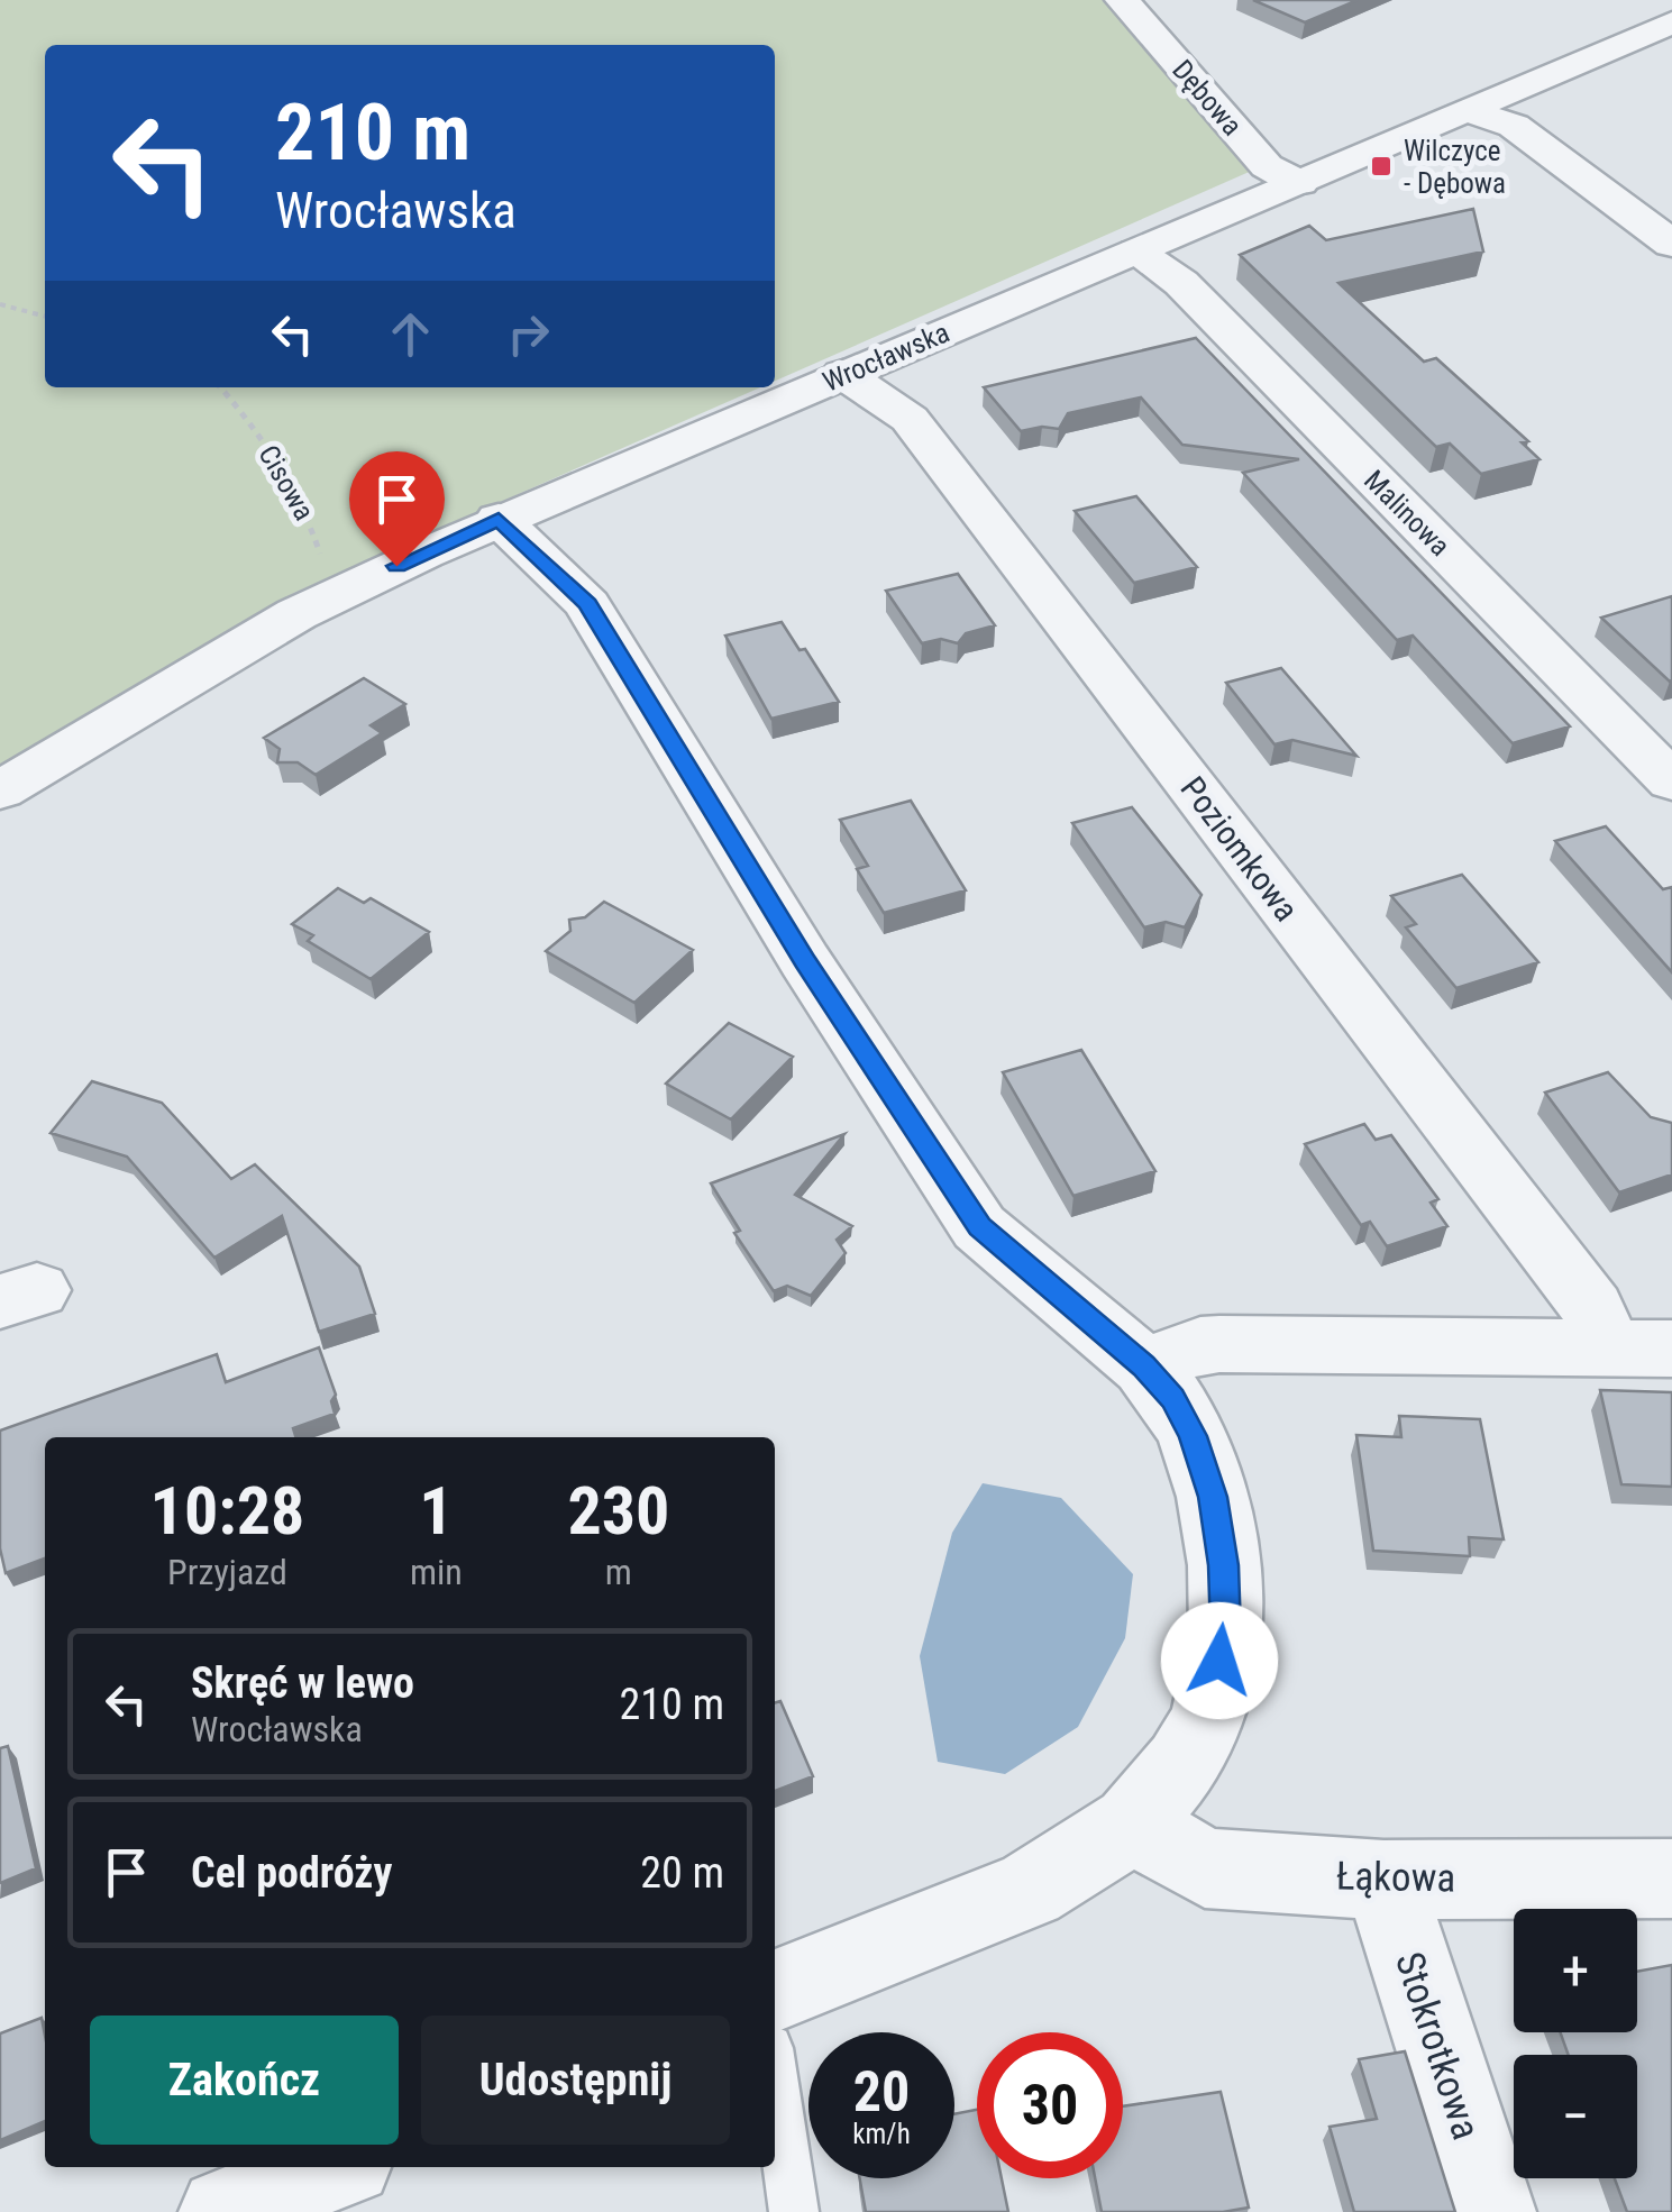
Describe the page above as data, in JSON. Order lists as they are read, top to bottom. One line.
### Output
{"streets":{"street":["Dębowa","Wrocławska","Malinowa","Poziomkowa","Łąkowa","Stokrotkowa"],"path":["Cisowa"]},"crossings":[["Dębowa","Wrocławska"],["Wrocławska","Cisowa"],["Wrocławska","Malinowa"],["Wrocławska","Poziomkowa"],["Łąkowa","Stokrotkowa"]],"places":{"transit":["Wilczyce - Dębowa"]},"page":{"turn":["210 m","Wrocławska"],"eta":["10:28","Przyjazd","1","min","230","m"],"list":[{"name":"Skręć w lewo","note":"Wrocławska","value":"210 m"},{"name":"Cel podróży","value":"20 m"}],"map_buttons":["+","−"],"buttons":["Zakończ","Udostępnij"],"speed":"20 km/h","limit":"30"}}
